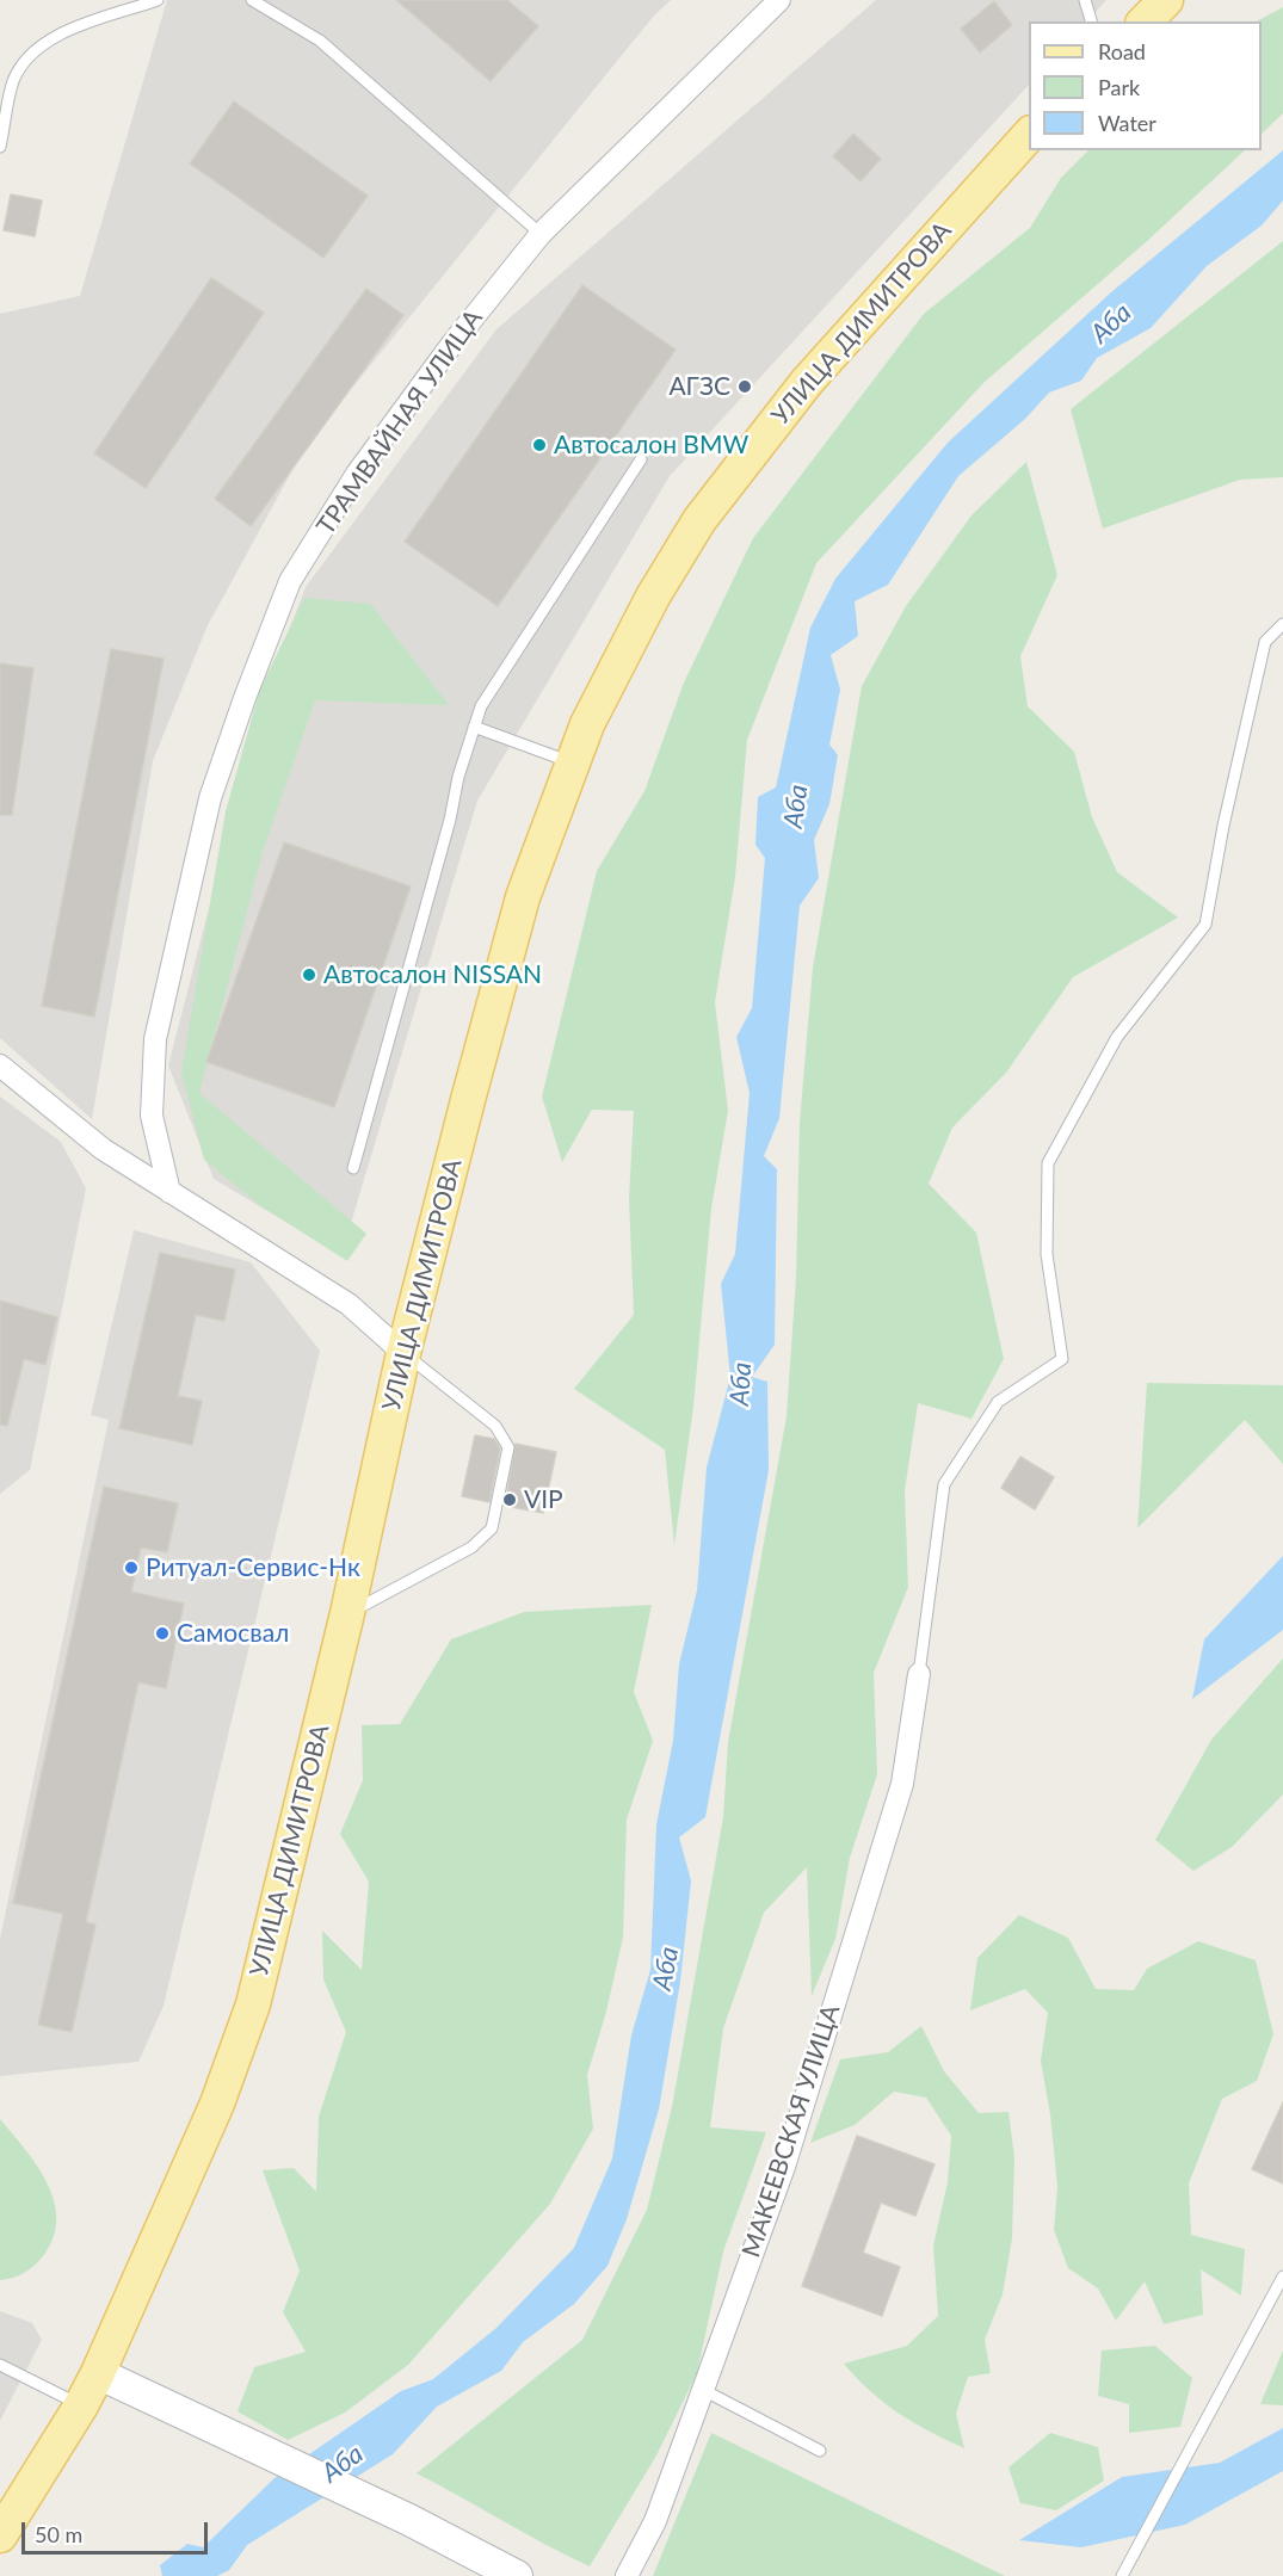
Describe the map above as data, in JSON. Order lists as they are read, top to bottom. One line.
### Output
{"streets":{"main road":["УЛИЦА ДИМИТРОВА"],"street":["ТРАМВАЙНАЯ УЛИЦА","МАКЕЕВСКАЯ УЛИЦА"]},"water":["Аба"],"places":["АГЗС","Автосалон BMW","Автосалон NISSAN","VIP","Ритуал-Сервис-Нк","Самосвал"],"legend":["Road","Park","Water"],"scale_bar":"50 m"}
